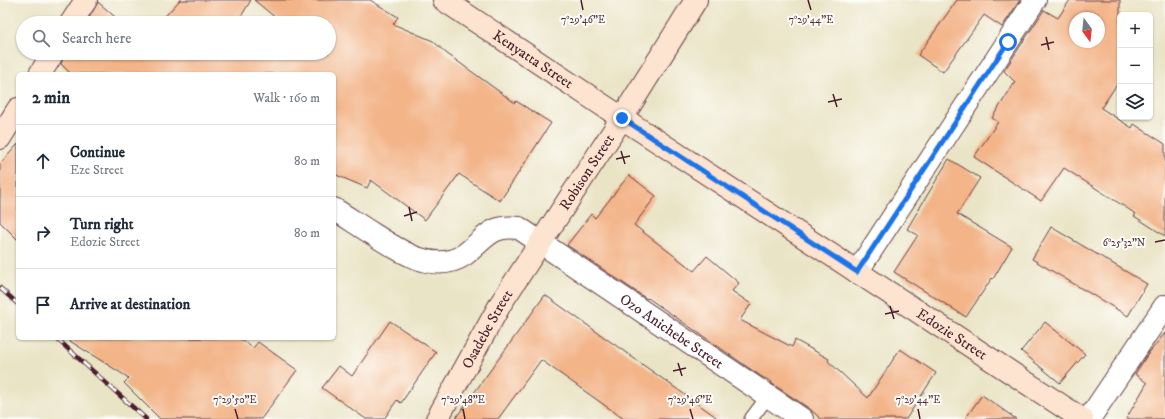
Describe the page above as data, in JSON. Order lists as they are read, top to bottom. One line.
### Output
{"streets":{"street":["Kenyatta Street","Robison Street","Osadebe Street","Ozo Anichebe Street","Edozie Street"]},"crossings":[["Kenyatta Street","Robison Street"],["Kenyatta Street","Edozie Street"],["Robison Street","Osadebe Street"],["Robison Street","Ozo Anichebe Street"],["Robison Street","Edozie Street"],["Osadebe Street","Ozo Anichebe Street"]],"north":"bottom","page":{"map_buttons":["+","−"],"search":"Search here","heading":["2 min","Walk · 160 m"],"list":[["Continue","Eze Street","80 m"],["Turn right","Edozie Street","80 m"],"Arrive at destination"]},"coordinates":["7°29'46\"E","7°29'44\"E","6°25'32\"N","7°29'50\"E","7°29'48\"E"]}
